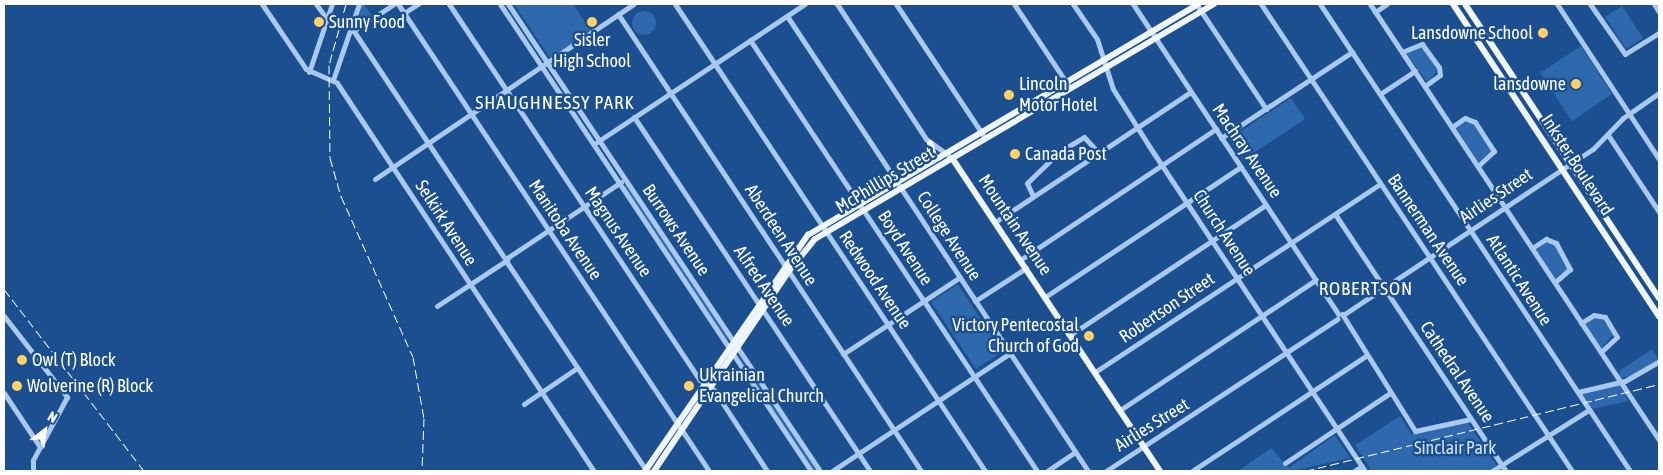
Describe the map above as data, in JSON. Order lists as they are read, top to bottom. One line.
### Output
{"streets":{"main road":["Inkster Boulevard","McPhillips Street","Mountain Avenue"],"street":["Machray Avenue","Airlies Street","Selkirk Avenue","Manitoba Avenue","Burrows Avenue","Bannerman Avenue","Magnus Avenue","Church Avenue","Aberdeen Avenue","College Avenue","Boyd Avenue","Redwood Avenue","Atlantic Avenue","Alfred Avenue","Robertson Street","Cathedral Avenue"]},"crossings":[["Machray Avenue","McPhillips Street"],["Machray Avenue","Airlies Street"],["Machray Avenue","Robertson Street"],["Machray Avenue","Cathedral Avenue"],["Inkster Boulevard","Airlies Street"],["McPhillips Street","Mountain Avenue"],["McPhillips Street","Manitoba Avenue"],["McPhillips Street","Burrows Avenue"],["McPhillips Street","Magnus Avenue"],["McPhillips Street","Church Avenue"],["McPhillips Street","Aberdeen Avenue"],["McPhillips Street","College Avenue"],["McPhillips Street","Boyd Avenue"],["McPhillips Street","Redwood Avenue"],["McPhillips Street","Alfred Avenue"],["Airlies Street","Mountain Avenue"],["Airlies Street","Bannerman Avenue"],["Airlies Street","Church Avenue"],["Airlies Street","Atlantic Avenue"],["Airlies Street","Cathedral Avenue"],["Mountain Avenue","Robertson Street"],["Bannerman Avenue","Robertson Street"],["Church Avenue","Robertson Street"],["Robertson Street","Cathedral Avenue"]],"districts":["SHAUGHNESSY PARK","ROBERTSON"],"parks":["Sinclair Park"],"places":["Sunny Food","Sisler High School","Lansdowne School","lansdowne","Lincoln Motor Hotel","Canada Post","Victory Pentecostal Church of God","Owl (T) Block","Wolverine (R) Block","Ukrainian Evangelical Church"],"north":"top right"}
